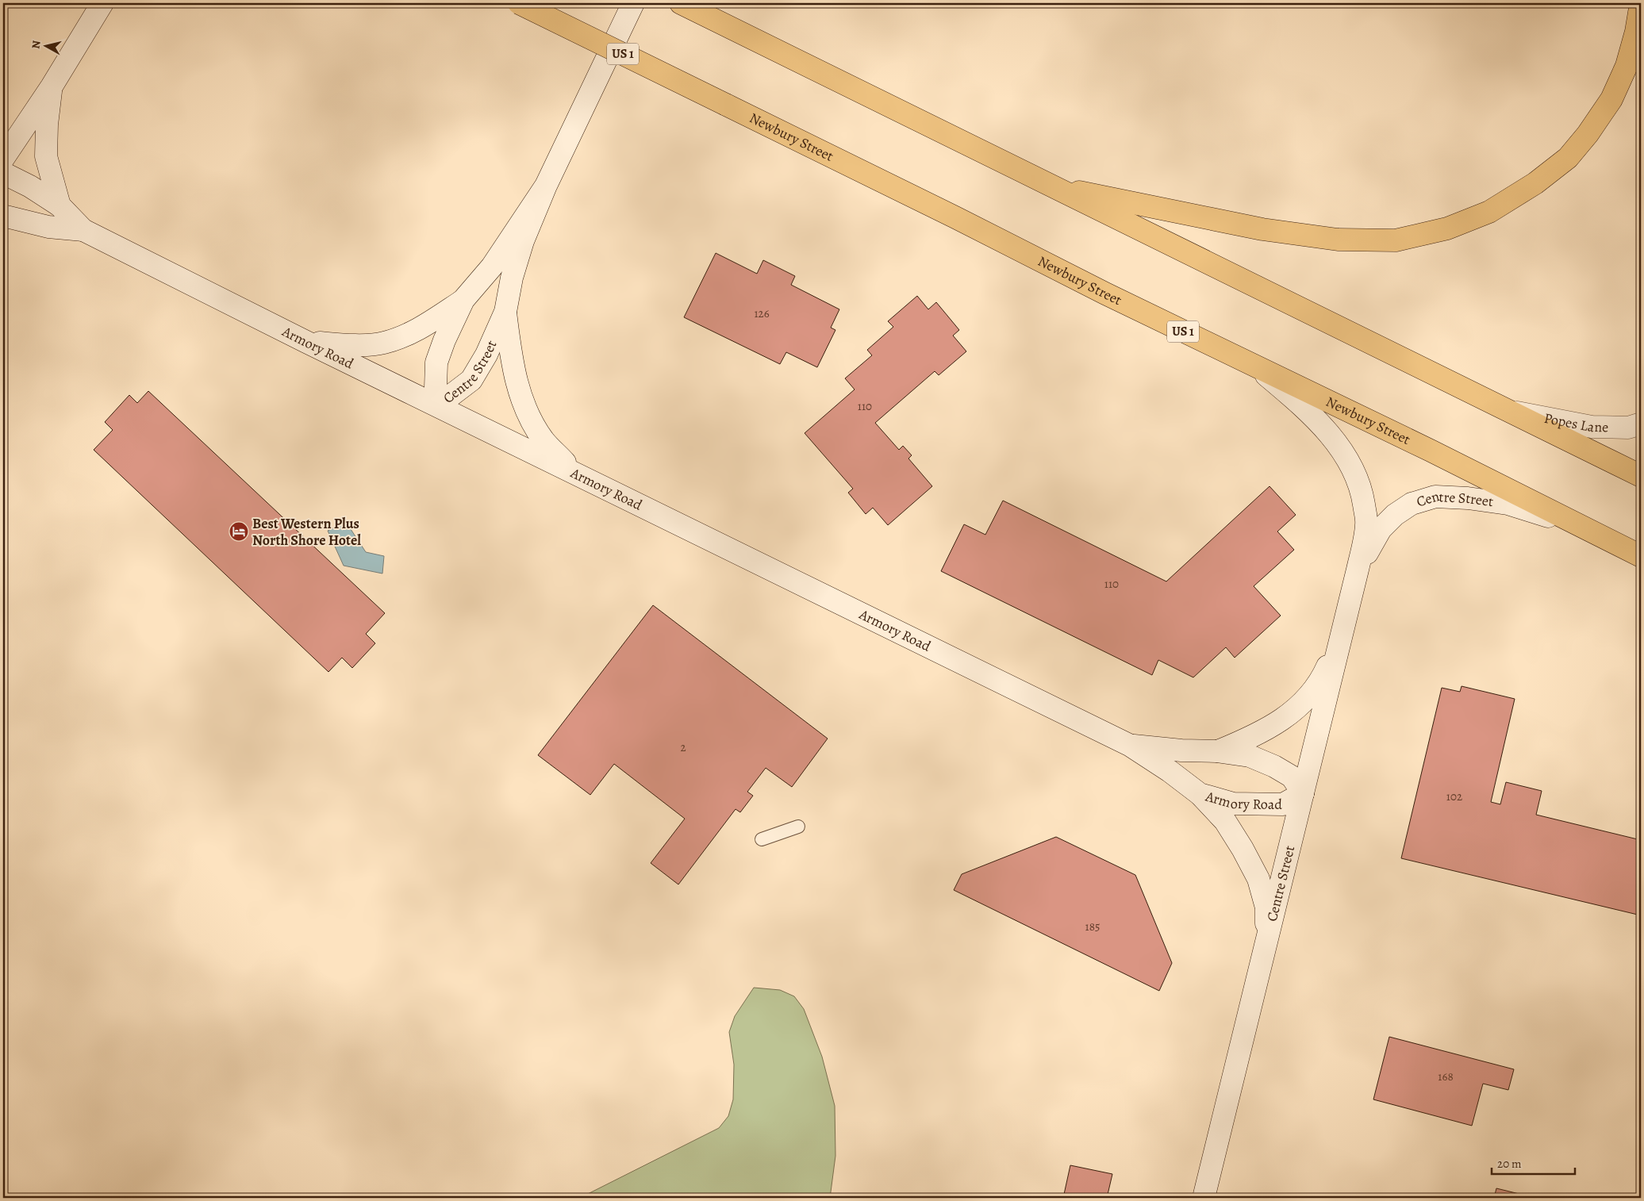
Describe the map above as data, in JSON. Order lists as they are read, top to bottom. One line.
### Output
{"streets":{"main road":["US 1","Newbury Street","Armory Road","Centre Street","Popes Lane"]},"crossings":[["Newbury Street","Centre Street"],["Armory Road","Centre Street"]],"places":{"hotel":["Best Western Plus North Shore Hotel"]},"house_numbers":["126","110","110","2","102","185","168"],"scale_bar":"20 m","north":"left"}
